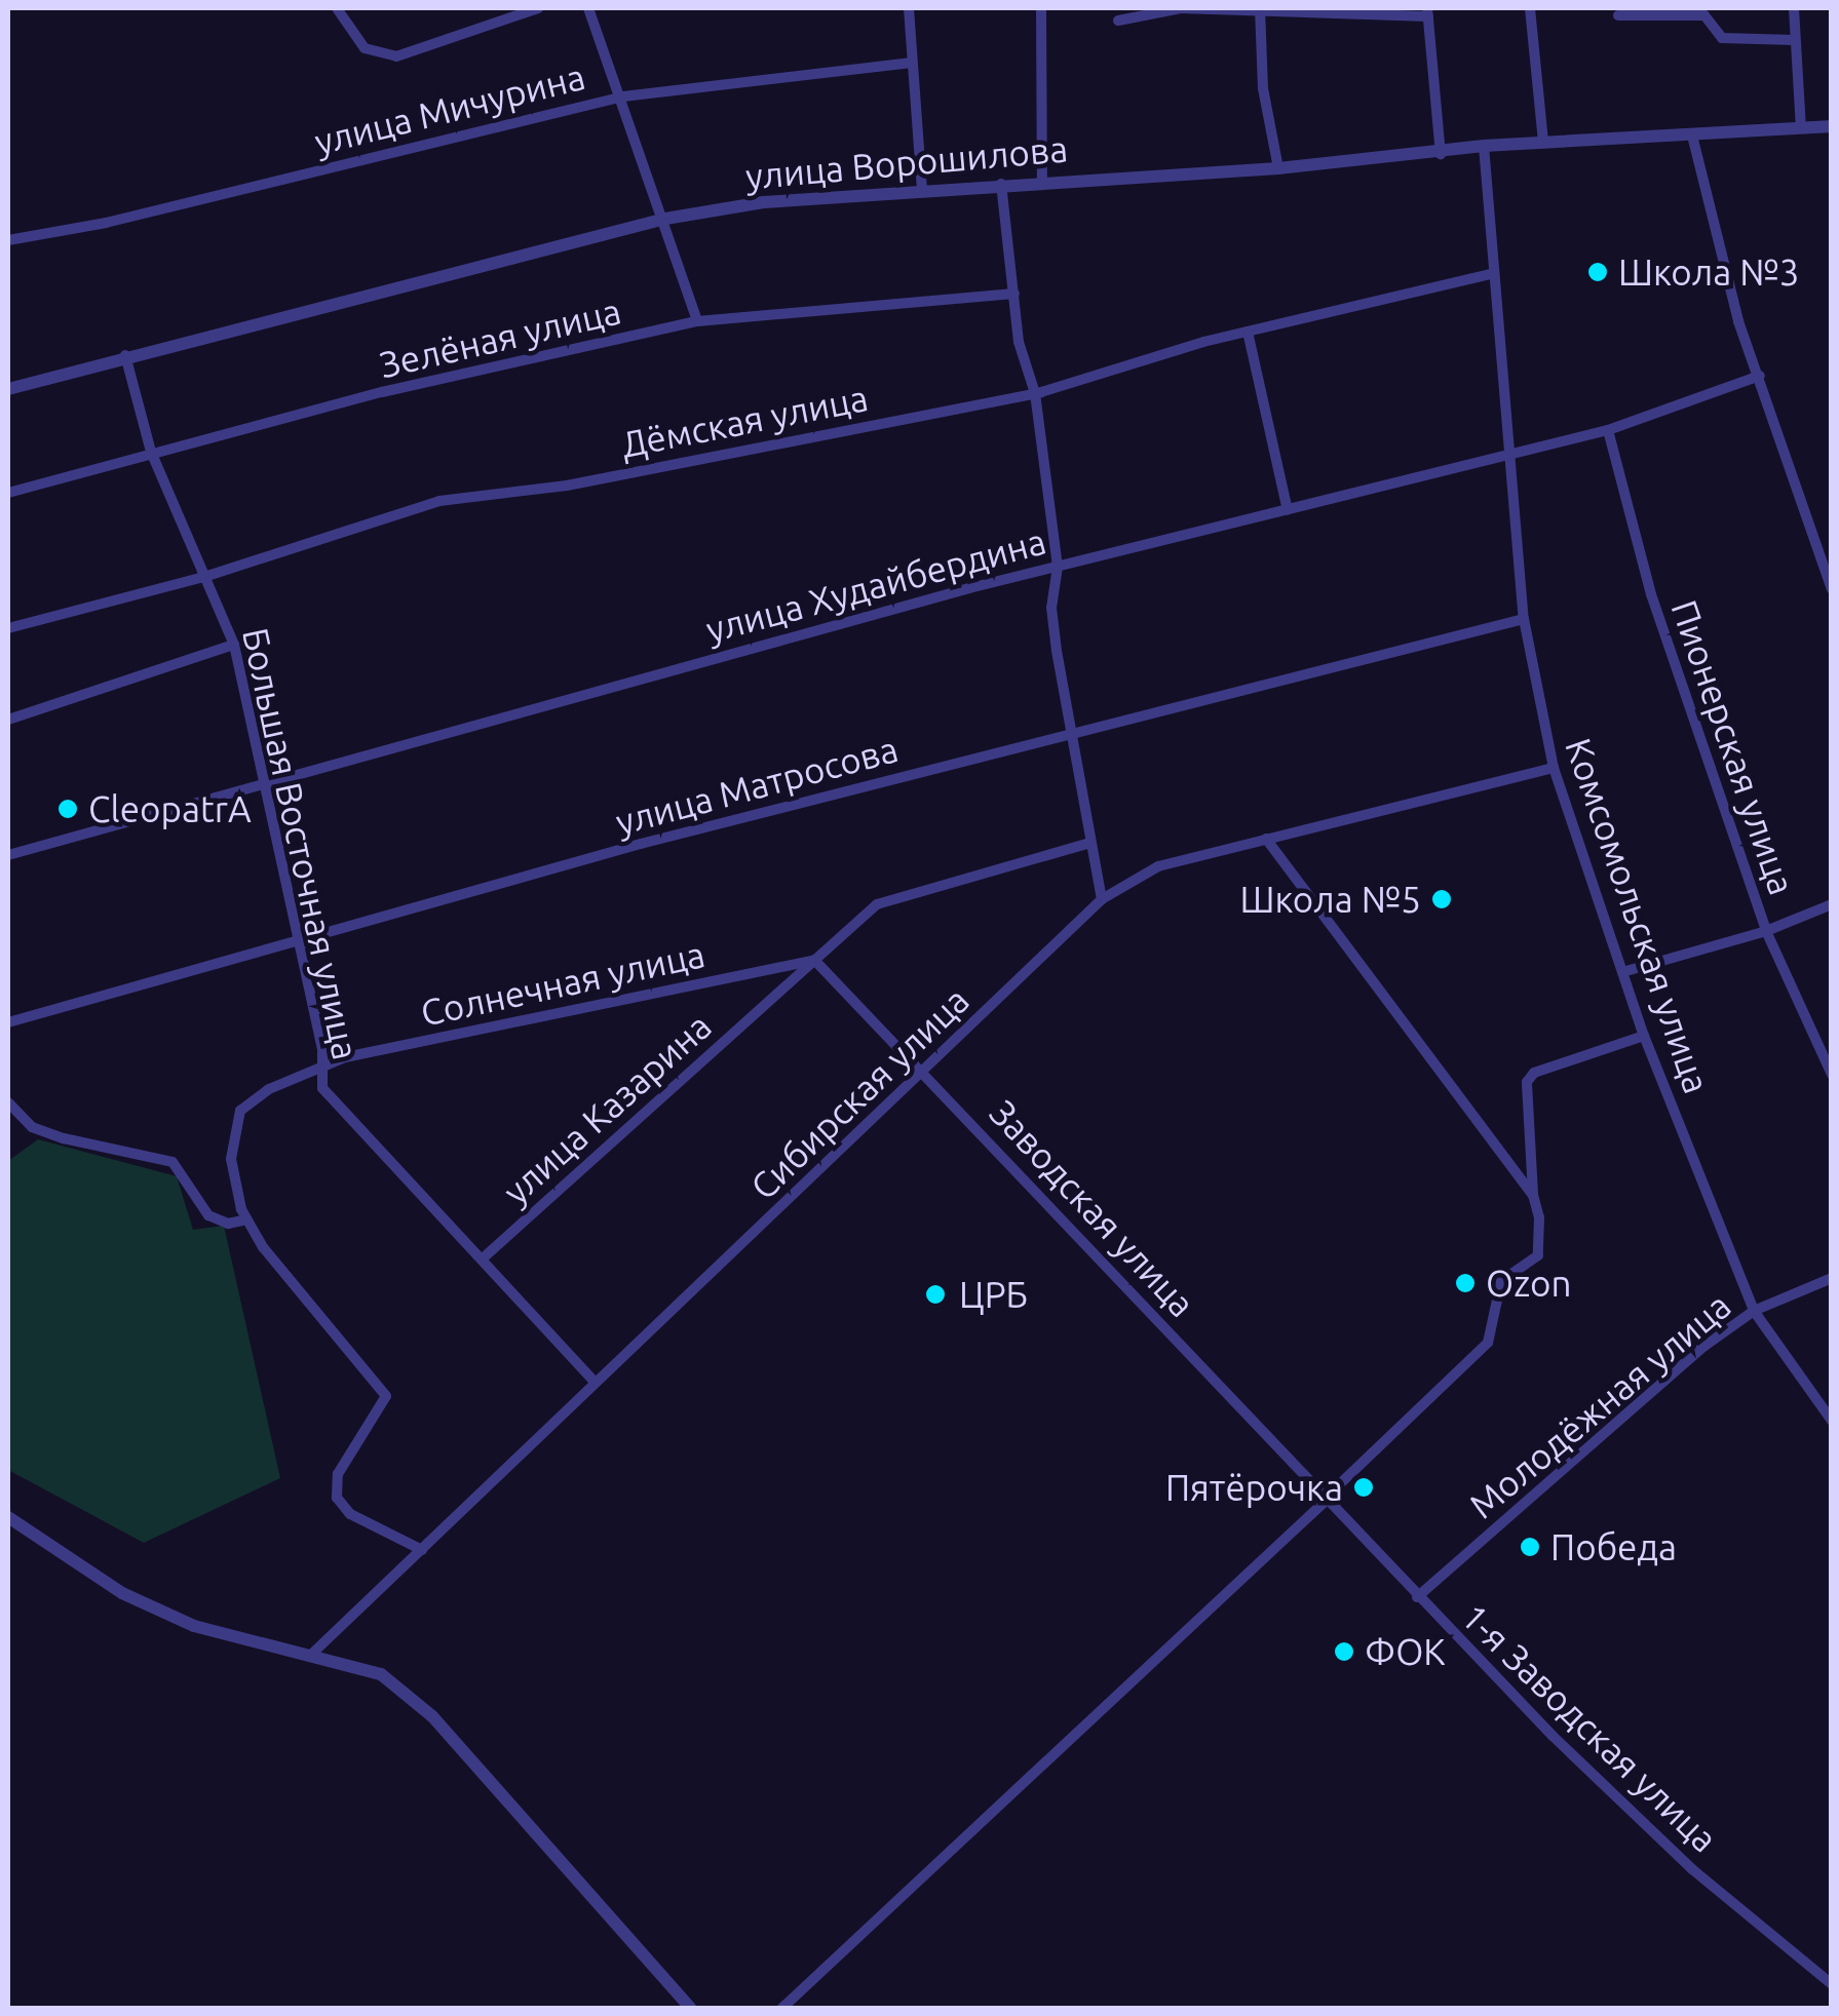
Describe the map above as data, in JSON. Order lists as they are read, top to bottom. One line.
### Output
{"streets":{"street":["улица Мичурина","улица Ворошилова","Зелёная улица","Дёмская улица","улица Худайбердина","Пионерская улица","улица Матросова","Большая Восточная улица","Комсомольская улица","Солнечная улица","Сибирская улица","улица Казарина","Заводская улица","Молодёжная улица","1-я Заводская улица"]},"crossings":[["улица Ворошилова","Большая Восточная улица"],["улица Ворошилова","Комсомольская улица"],["Зелёная улица","Большая Восточная улица"],["Дёмская улица","Большая Восточная улица"],["Дёмская улица","Комсомольская улица"],["улица Худайбердина","Пионерская улица"],["улица Худайбердина","Большая Восточная улица"],["улица Худайбердина","Комсомольская улица"],["улица Матросова","Большая Восточная улица"],["улица Матросова","Комсомольская улица"],["Большая Восточная улица","Солнечная улица"],["Большая Восточная улица","Сибирская улица"],["Большая Восточная улица","улица Казарина"],["Комсомольская улица","Сибирская улица"],["Комсомольская улица","Молодёжная улица"],["Солнечная улица","Сибирская улица"],["Солнечная улица","улица Казарина"],["Солнечная улица","Заводская улица"],["Сибирская улица","Заводская улица"],["улица Казарина","Заводская улица"],["Заводская улица","1-я Заводская улица"],["Молодёжная улица","1-я Заводская улица"]],"places":["Школа №3","CleopatrA","Школа №5","Ozon","ЦРБ","Пятёрочка","Победа","ФОК"]}
